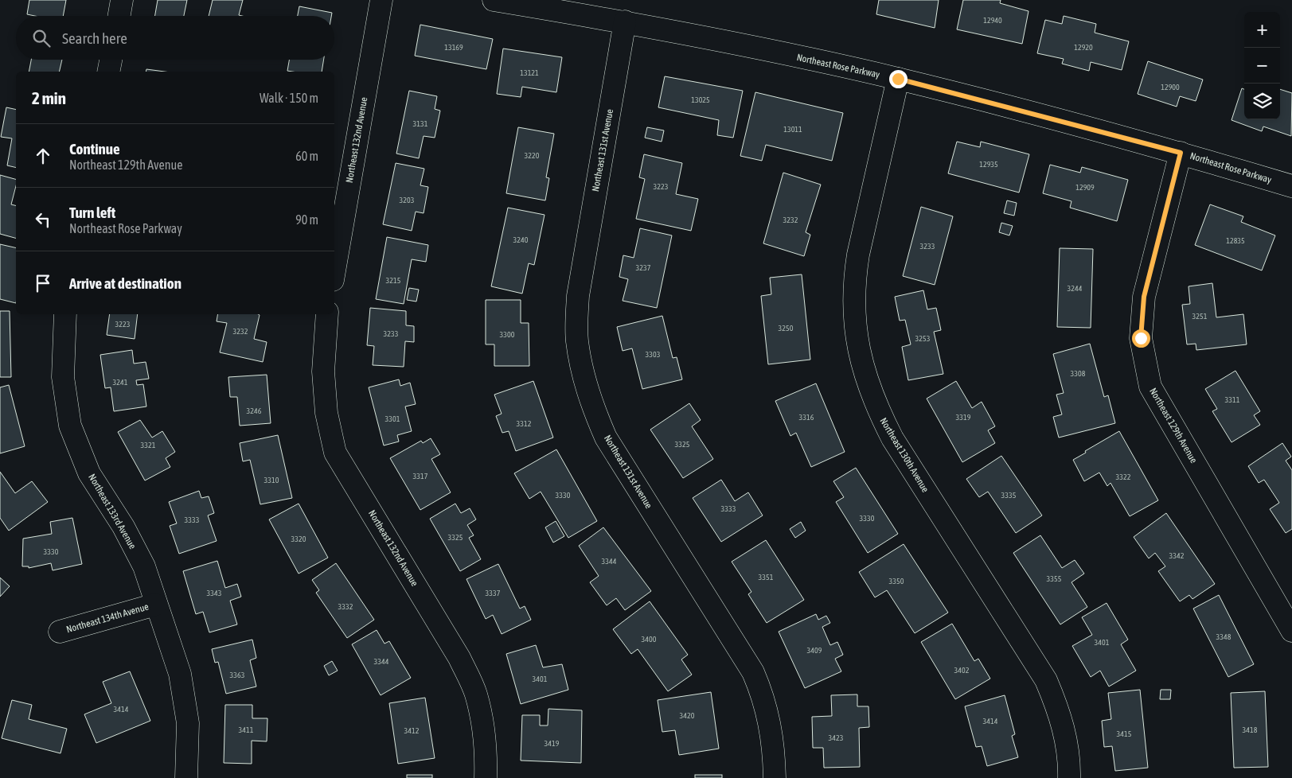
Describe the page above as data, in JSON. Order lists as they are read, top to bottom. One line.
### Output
{"streets":{"street":["Northeast Rose Parkway","Northeast 132nd Avenue","Northeast 131st Avenue","Northeast 129th Avenue","Northeast 130th Avenue","Northeast 133rd Avenue","Northeast 134th Avenue"]},"crossings":[["Northeast Rose Parkway","Northeast 131st Avenue"],["Northeast Rose Parkway","Northeast 129th Avenue"],["Northeast Rose Parkway","Northeast 130th Avenue"],["Northeast 133rd Avenue","Northeast 134th Avenue"]],"house_numbers":["12940","13169","12920","13121","12900","13025","3131","13011","3220","12935","3223","12909","3203","3232","3240","12835","3233","3237","3215","3244","3251","3223","3250","3232","3233","3300","3253","3303","3308","3241","3311","3246","3316","3319","3301","3312","3325","3321","3317","3322","3310","3330","3335","3333","3330","3333","3325","3320","3330","3342","3344","3351","3355","3350","3343","3337","3332","3348","3400","3401","3409","3344","3402","3363","3401","3414","3420","3414","3411","3418","3412","3415","3423","3419"],"page":{"map_buttons":["+","−"],"search":"Search here","heading":["2 min","Walk · 150 m"],"list":[["Continue","Northeast 129th Avenue","60 m"],["Turn left","Northeast Rose Parkway","90 m"],"Arrive at destination"]}}
